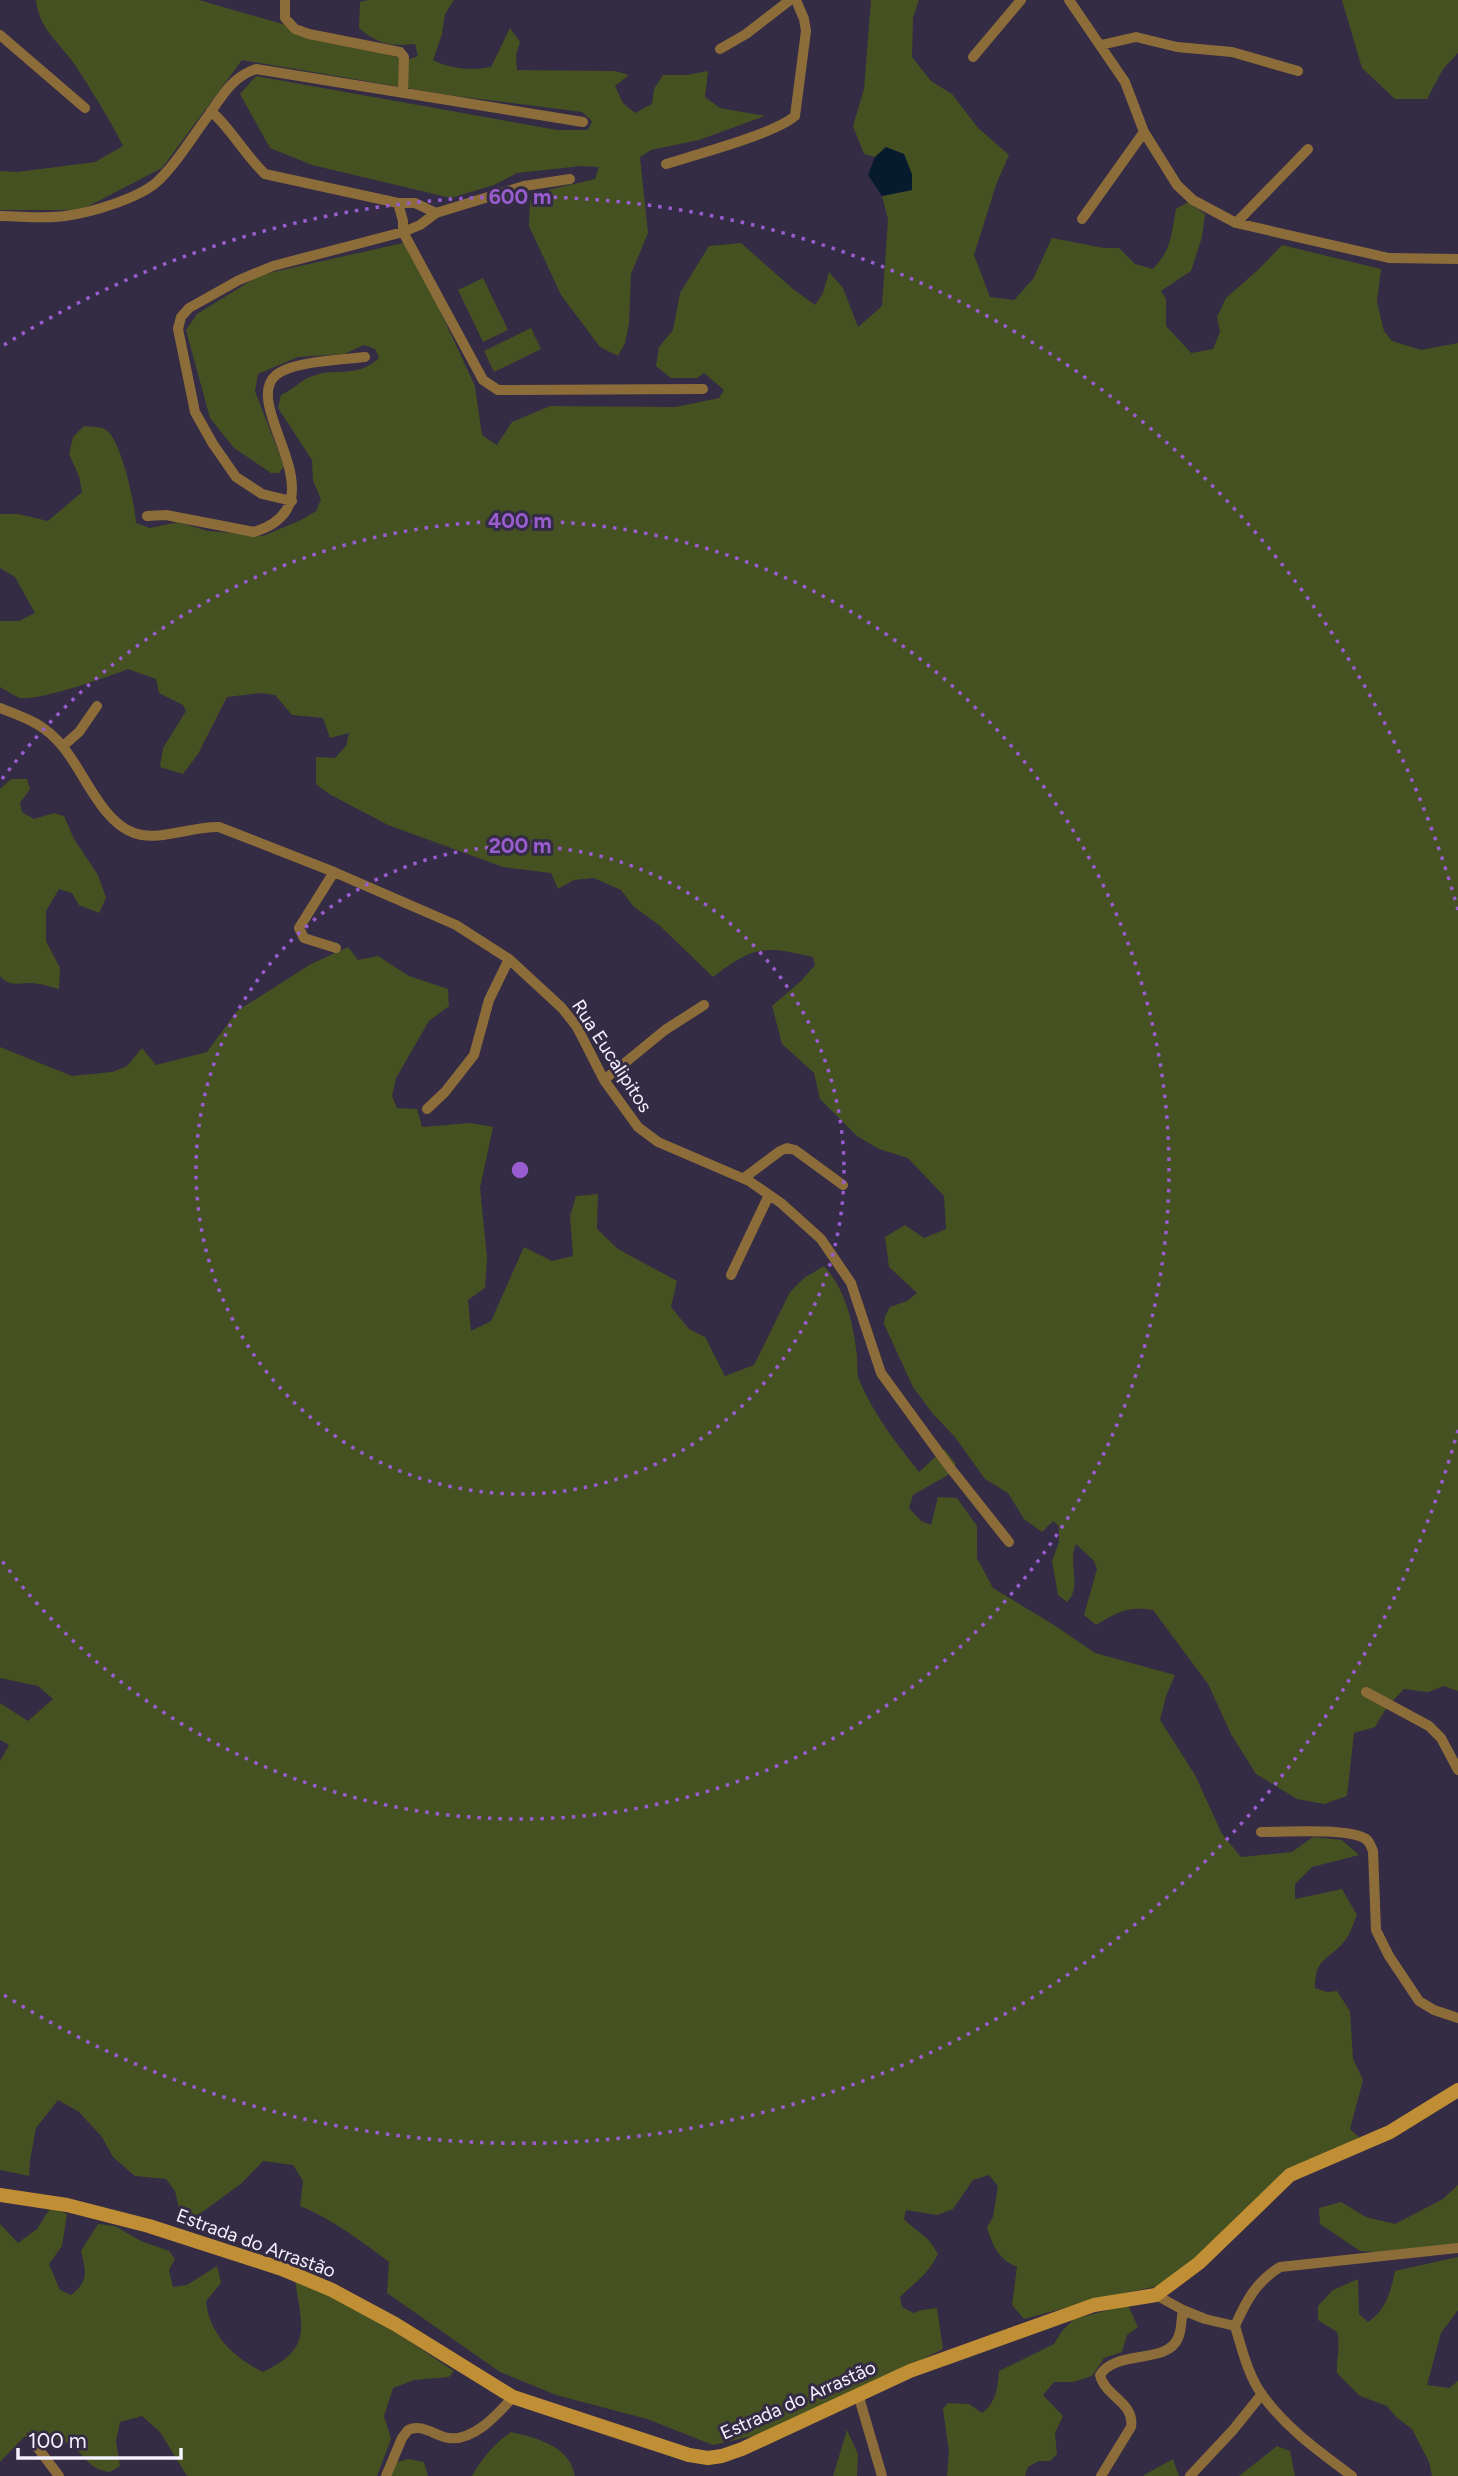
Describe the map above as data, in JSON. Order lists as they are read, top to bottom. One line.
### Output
{"streets":{"street":["Rua Eucalipitos","Estrada do Arrastão"]},"scale_bar":"100 m","rings":["600 m","400 m","200 m"]}
